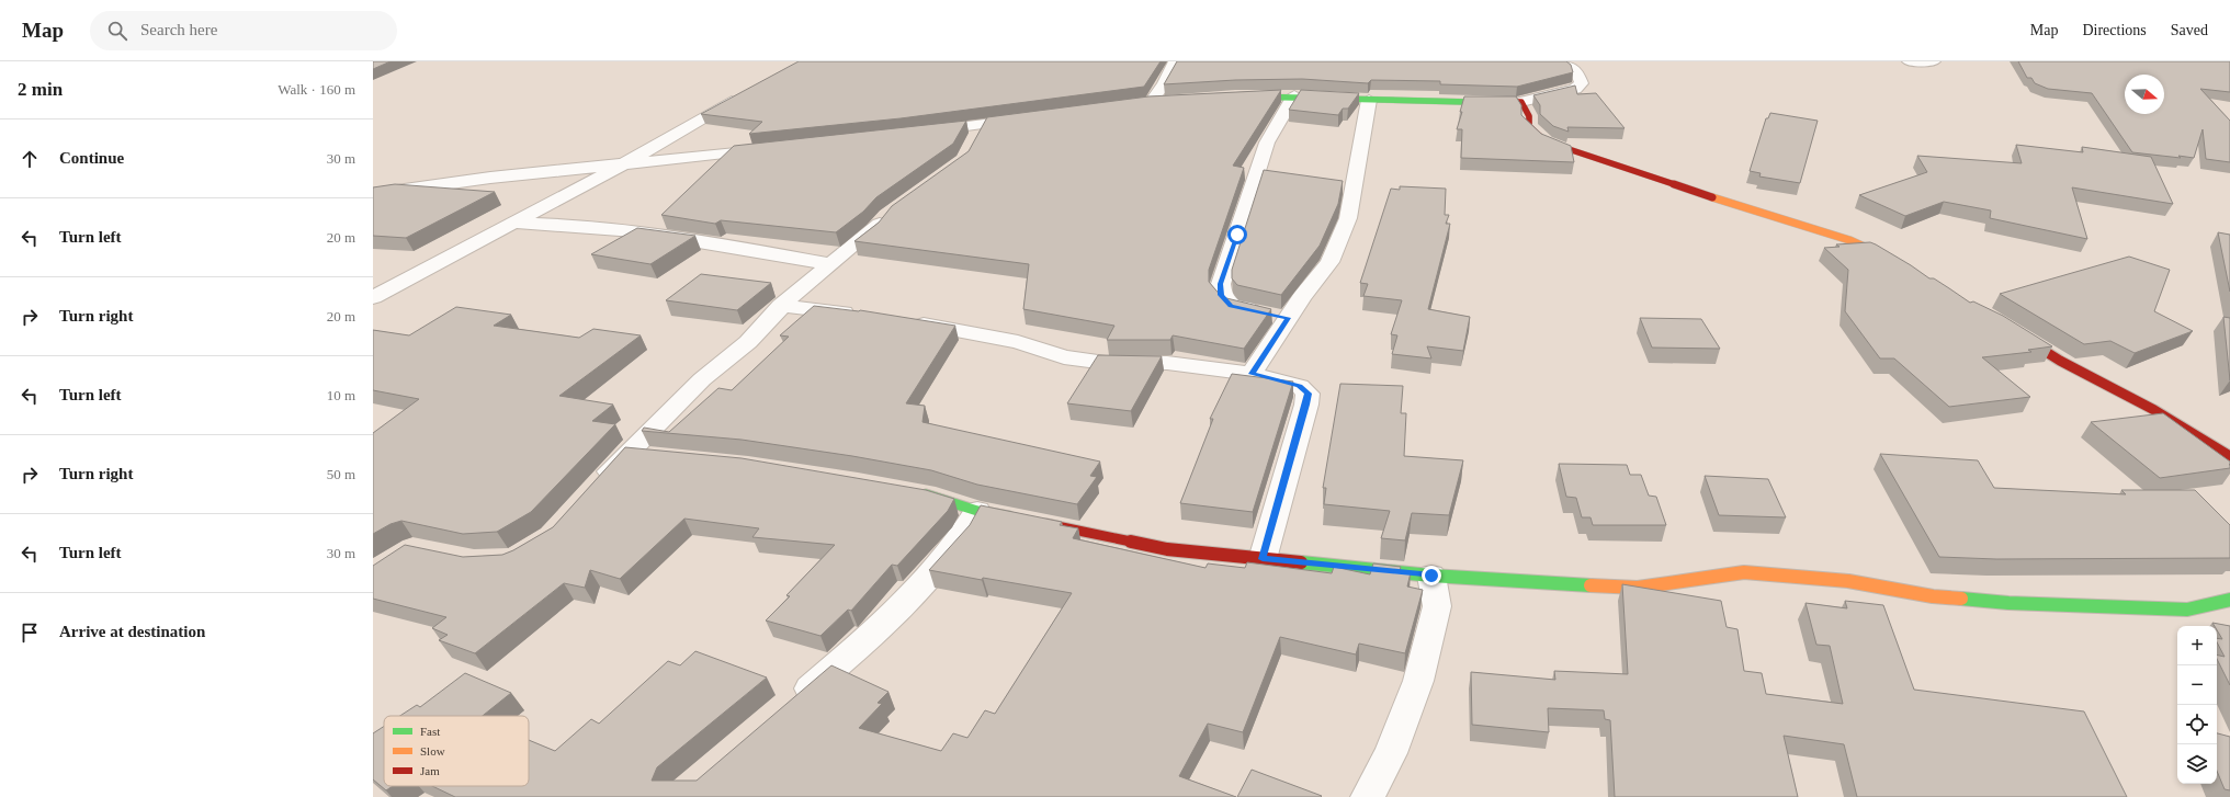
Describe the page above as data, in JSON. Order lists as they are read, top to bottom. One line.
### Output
{"legend":["Fast","Slow","Jam"],"north":"right","page":{"header":"Map","search":"Search here","nav":["Map","Directions","Saved"],"heading":["2 min","Walk · 160 m"],"list":[["Continue","30 m"],["Turn left","20 m"],["Turn right","20 m"],["Turn left","10 m"],["Turn right","50 m"],["Turn left","30 m"],"Arrive at destination"],"map_buttons":["+","−"]}}
